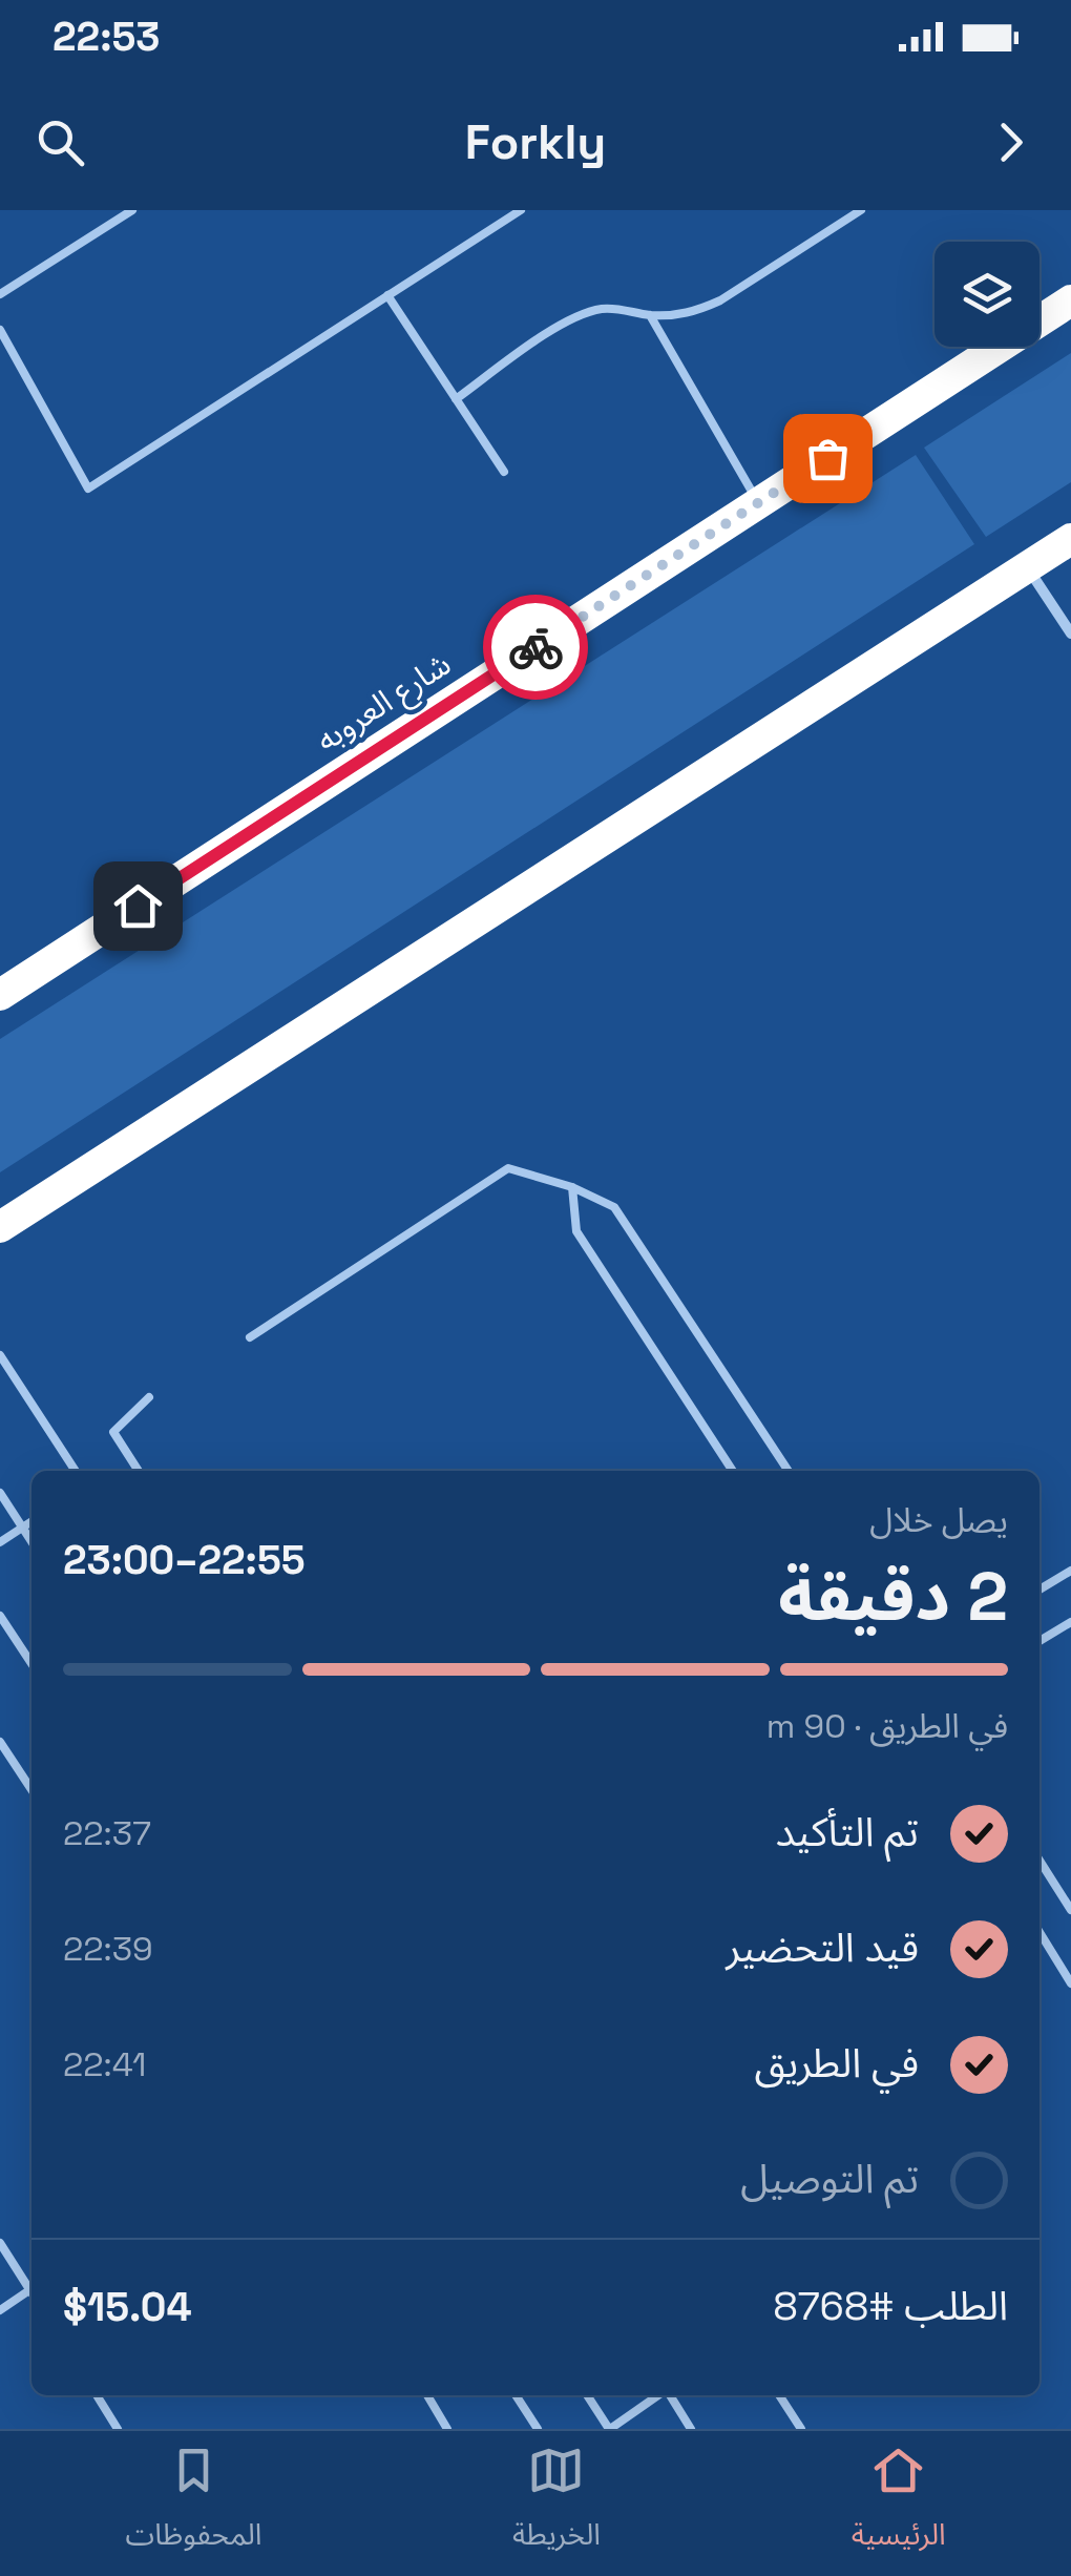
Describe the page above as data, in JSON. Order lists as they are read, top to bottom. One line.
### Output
{"streets":{"highway":["شارع العروبه"]},"page":{"status":"22:53","header":"Forkly","heading":["2 دقيقة","يصل خلال","22:55–23:00"],"panel":["الطلب #8768","$15.04"],"bar":"في الطريق · 90 m","list":[["تم التأكيد","22:37"],["قيد التحضير","22:39"],["في الطريق","22:41"],"تم التوصيل"],"tabs":["الرئيسية","الخريطة","المحفوظات"]}}
